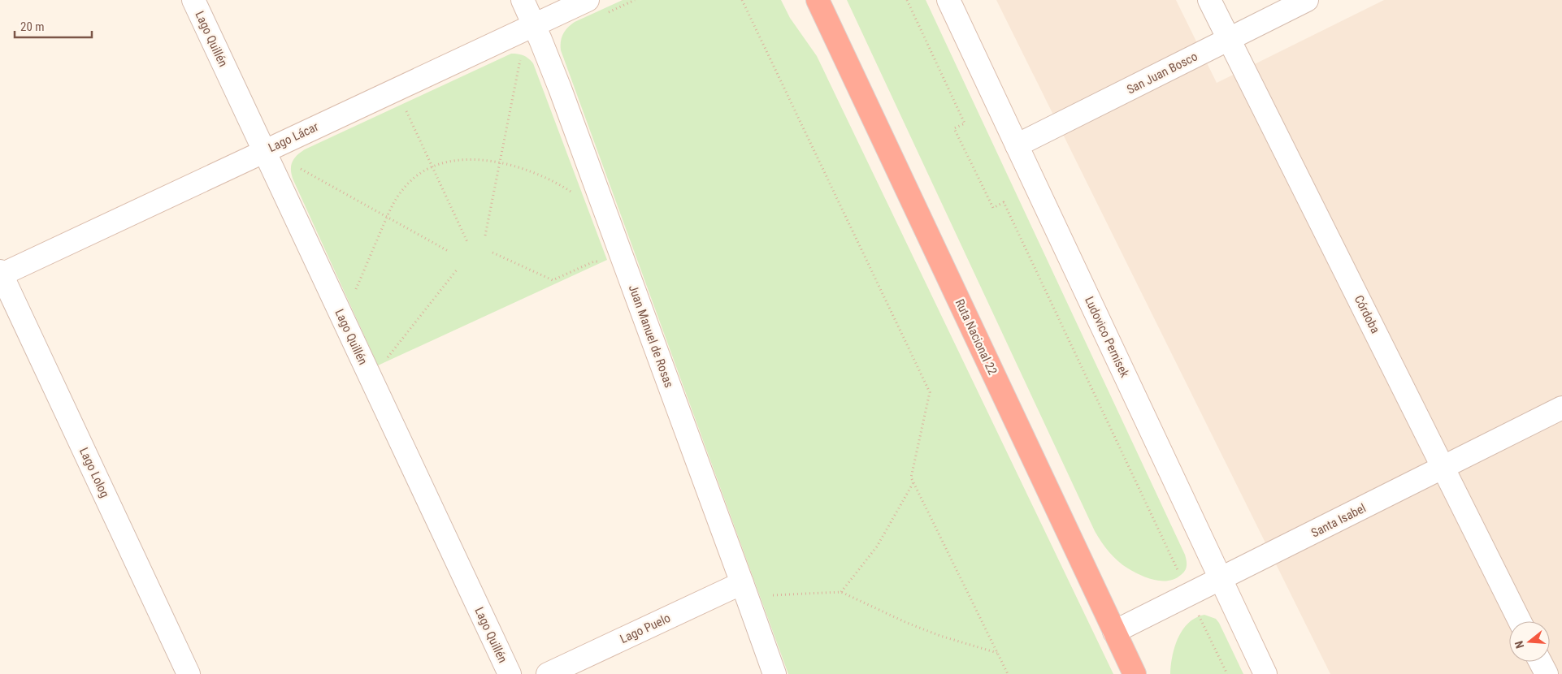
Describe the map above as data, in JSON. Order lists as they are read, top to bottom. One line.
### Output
{"streets":{"highway":["Ruta Nacional 22"],"street":["Lago Quillén","San Juan Bosco","Lago Lácar","Córdoba","Juan Manuel de Rosas","Ludovico Pernisek","Lago Lolog","Santa Isabel","Lago Puelo"]},"crossings":[["Lago Quillén","Lago Lácar"],["San Juan Bosco","Córdoba"],["San Juan Bosco","Ludovico Pernisek"],["Lago Lácar","Juan Manuel de Rosas"],["Lago Lácar","Lago Lolog"],["Córdoba","Santa Isabel"],["Juan Manuel de Rosas","Lago Puelo"],["Ruta Nacional 22","Santa Isabel"],["Ludovico Pernisek","Santa Isabel"]],"scale_bar":"20 m","north":"left"}
